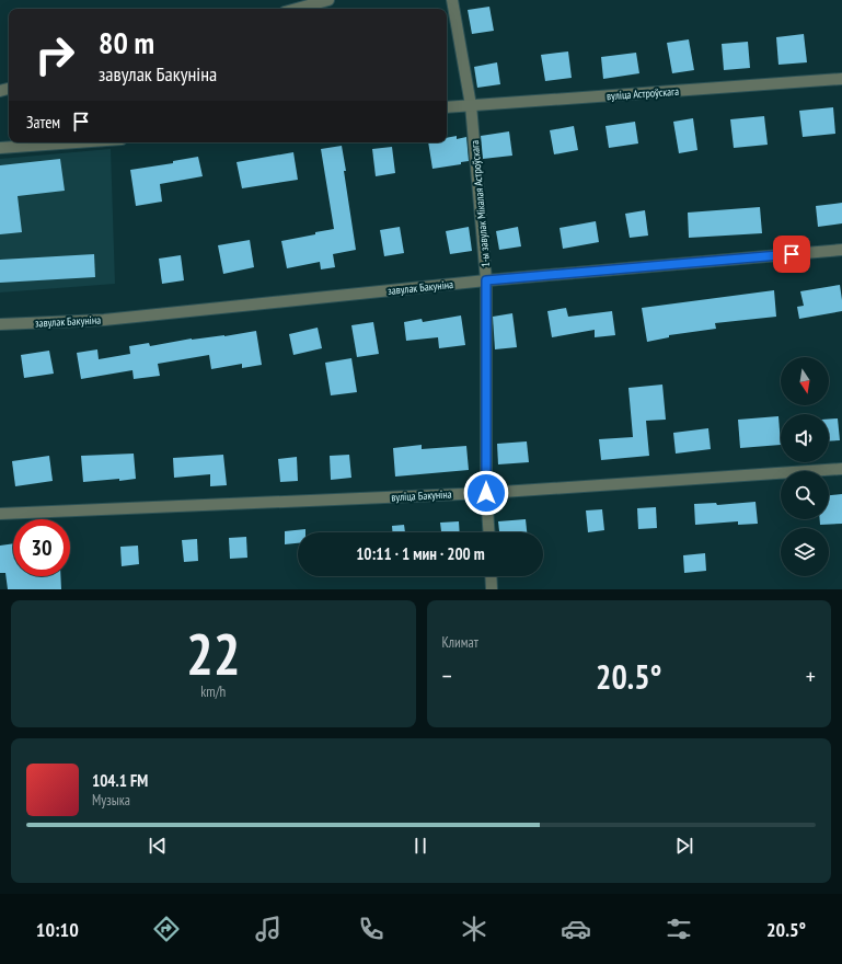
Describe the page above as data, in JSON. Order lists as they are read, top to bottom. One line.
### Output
{"streets":{"street":["вуліца Астроўскага","1-ы завулак Мікалая Астроўскага","завулак Бакуніна","вуліца Бакуніна"]},"crossings":[["вуліца Астроўскага","1-ы завулак Мікалая Астроўскага"],["1-ы завулак Мікалая Астроўскага","завулак Бакуніна"],["1-ы завулак Мікалая Астроўскага","вуліца Бакуніна"]],"north":"bottom","page":{"turn":["80 m","завулак Бакуніна"],"then":"Затем","limit":"30","trip":"10:11 · 1 мин · 200 m","tile":[["22","km/h"],"Климат"],"heat":["−","20.5°","+"],"song":["104.1 FM","Музыка"],"tabs":["10:10","20.5°"]}}
